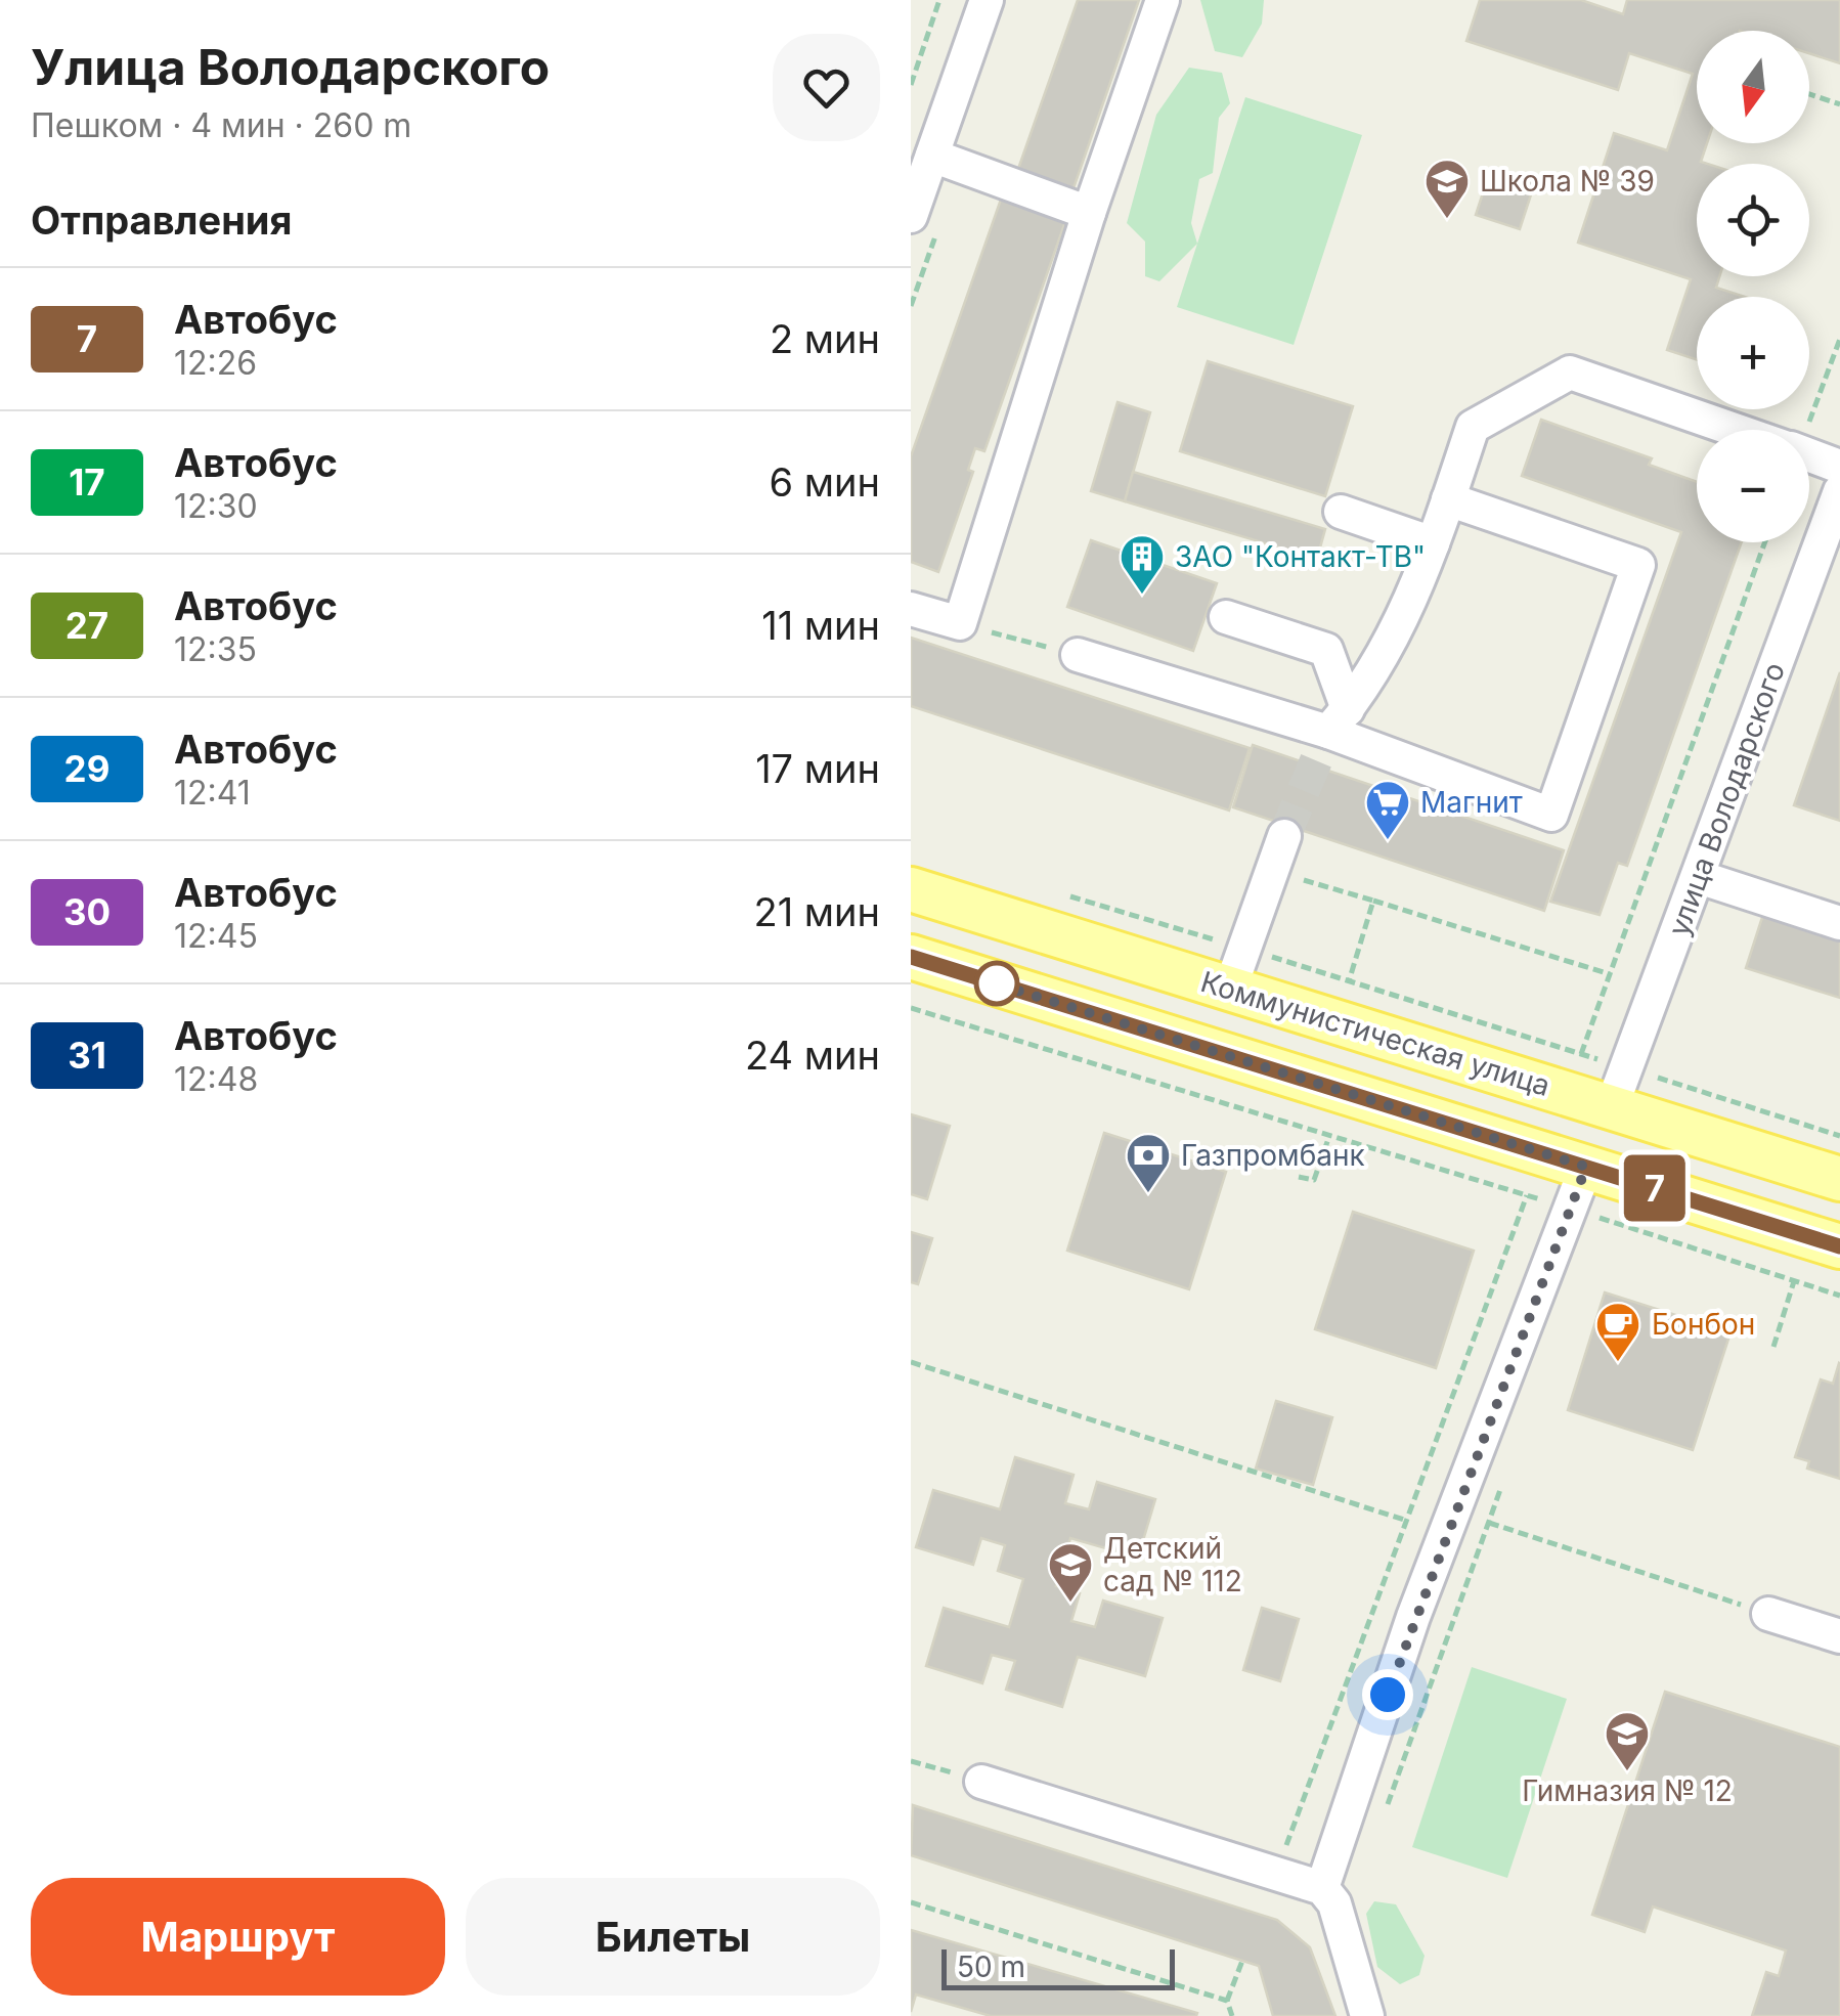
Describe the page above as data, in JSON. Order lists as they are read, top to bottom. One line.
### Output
{"streets":{"main road":["Коммунистическая улица"],"street":["улица Володарского"]},"crossings":[["улица Володарского","Коммунистическая улица"]],"places":{"school or university":["Школа № 39","Детский сад № 112","Гимназия № 12"],"building":["ЗАО \"Контакт-ТВ\""],"supermarket":["Магнит"],"bank":["Газпромбанк"],"cafe":["Бонбон"]},"lines":["bus line 7"],"scale_bar":"50 m","north":"bottom","page":{"heading":[["Улица Володарского","Пешком · 4 мин · 260 m"],"Отправления"],"on_map":"7","map_buttons":["+","−"],"list":[{"mark":"7","name":"Автобус","note":"12:26","value":"2 мин"},{"mark":"17","name":"Автобус","note":"12:30","value":"6 мин"},{"mark":"27","name":"Автобус","note":"12:35","value":"11 мин"},{"mark":"29","name":"Автобус","note":"12:41","value":"17 мин"},{"mark":"30","name":"Автобус","note":"12:45","value":"21 мин"},{"mark":"31","name":"Автобус","note":"12:48","value":"24 мин"}],"buttons":["Маршрут","Билеты"],"scale":"50 m"}}
